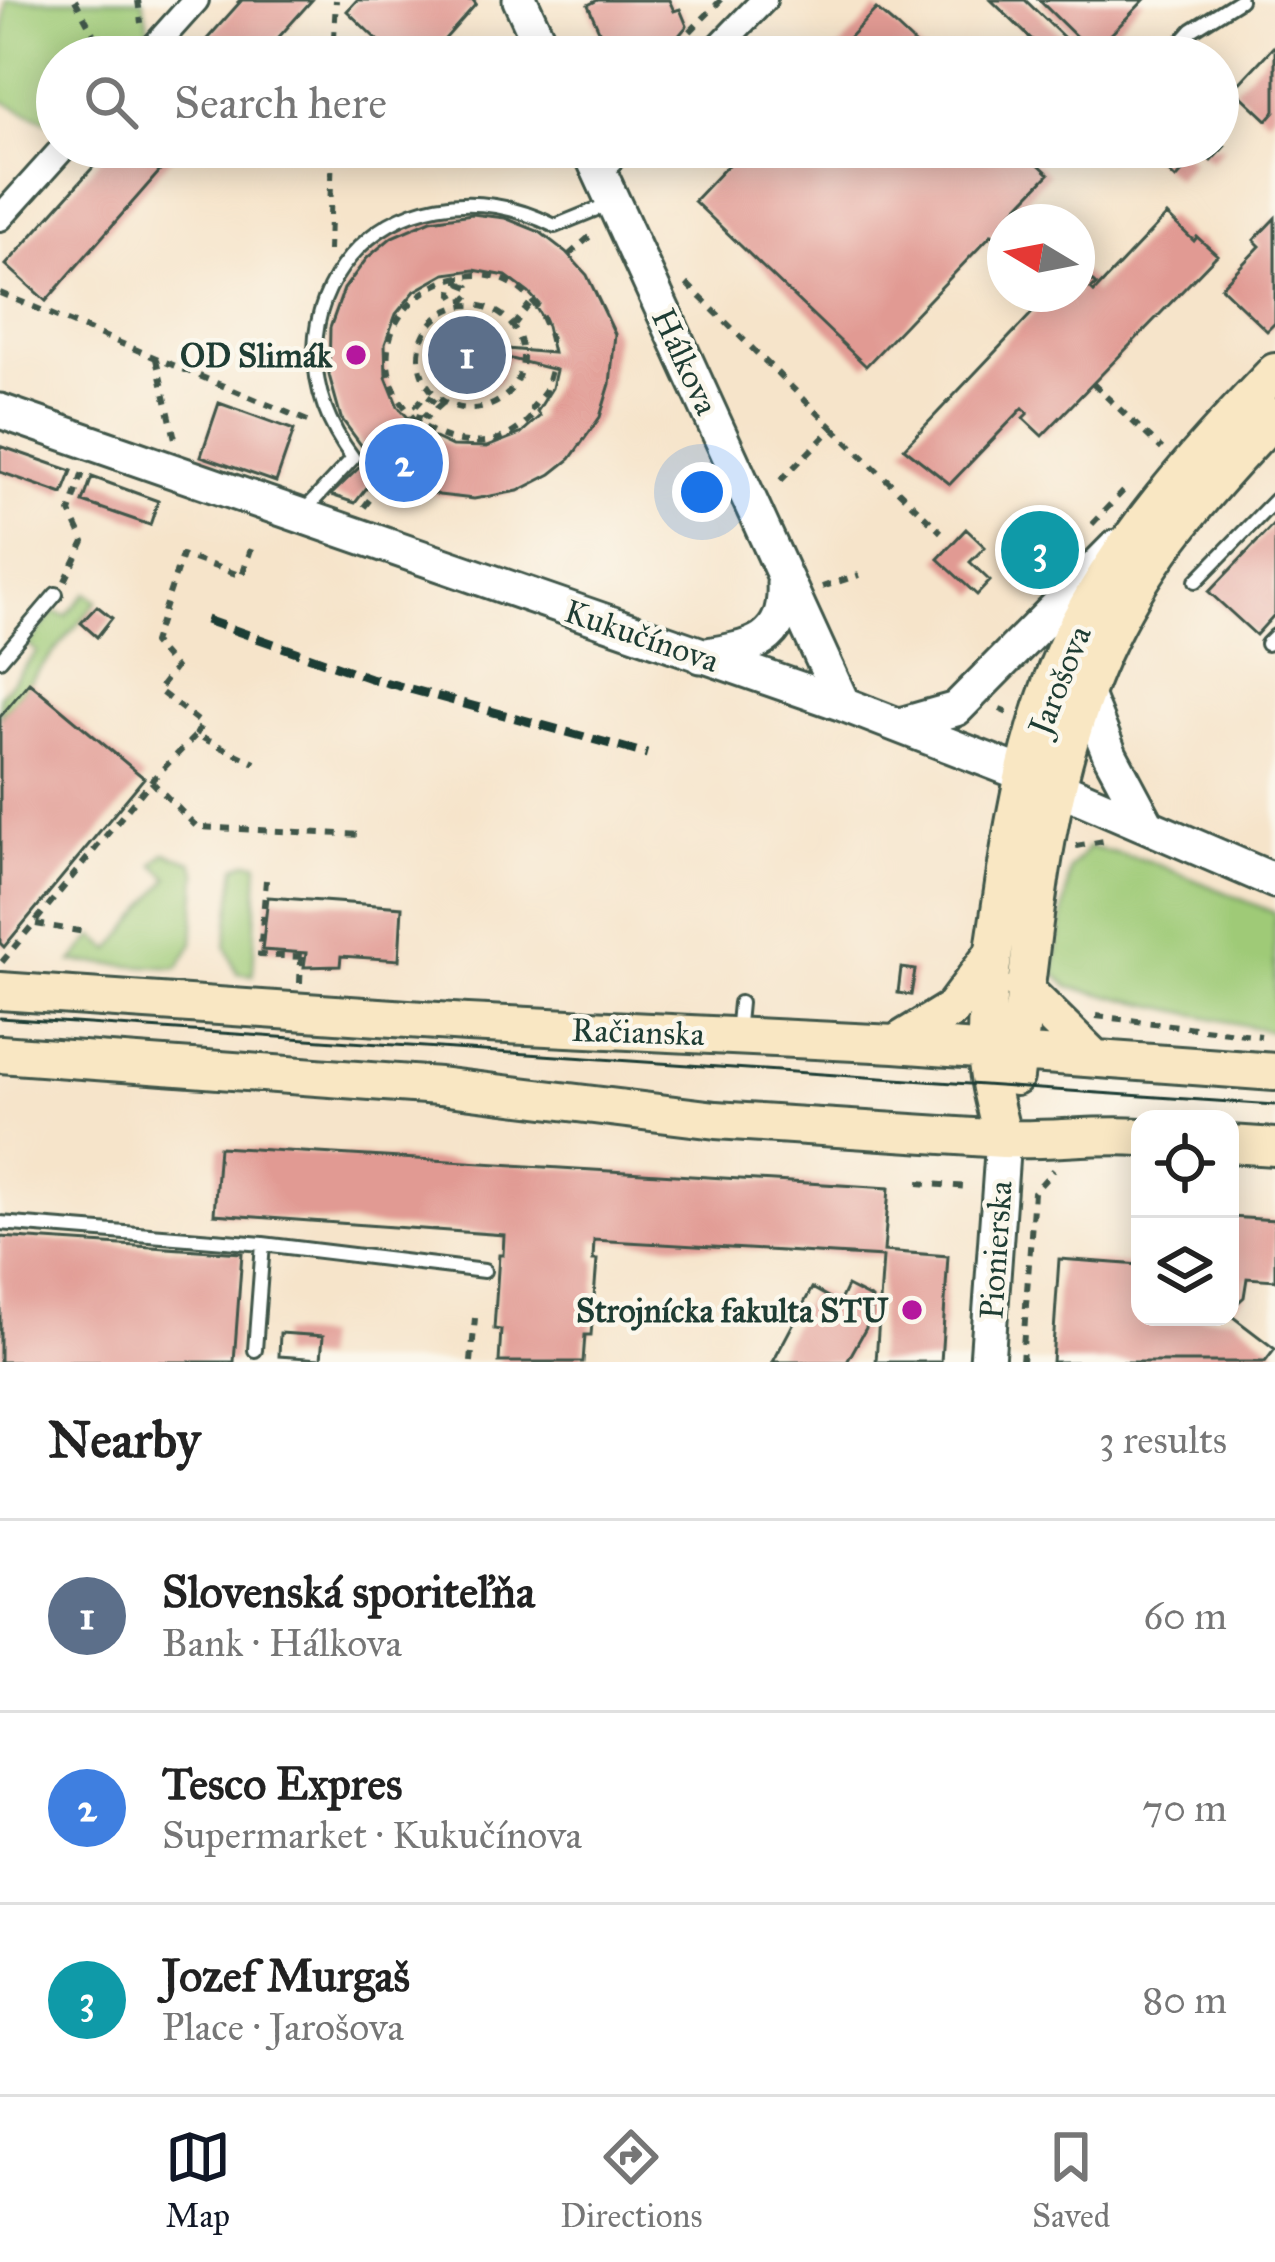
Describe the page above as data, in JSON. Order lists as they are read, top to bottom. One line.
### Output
{"streets":{"main road":["Jarošova","Račianska"],"street":["Hálkova","Kukučínova","Pionierska"]},"crossings":[["Hálkova","Kukučínova"],["Kukučínova","Jarošova"],["Jarošova","Račianska"]],"places":["OD Slimák","Strojnícka fakulta STU"],"north":"left","page":{"search":"Search here","pins":["1","2","3"],"heading":["Nearby","3 results"],"list":[{"mark":"1","name":"Slovenská sporiteľňa","note":"Bank · Hálkova","value":"60 m"},{"mark":"2","name":"Tesco Expres","note":"Supermarket · Kukučínova","value":"70 m"},{"mark":"3","name":"Jozef Murgaš","note":"Place · Jarošova","value":"80 m"}],"nav":["Map","Directions","Saved"]}}
